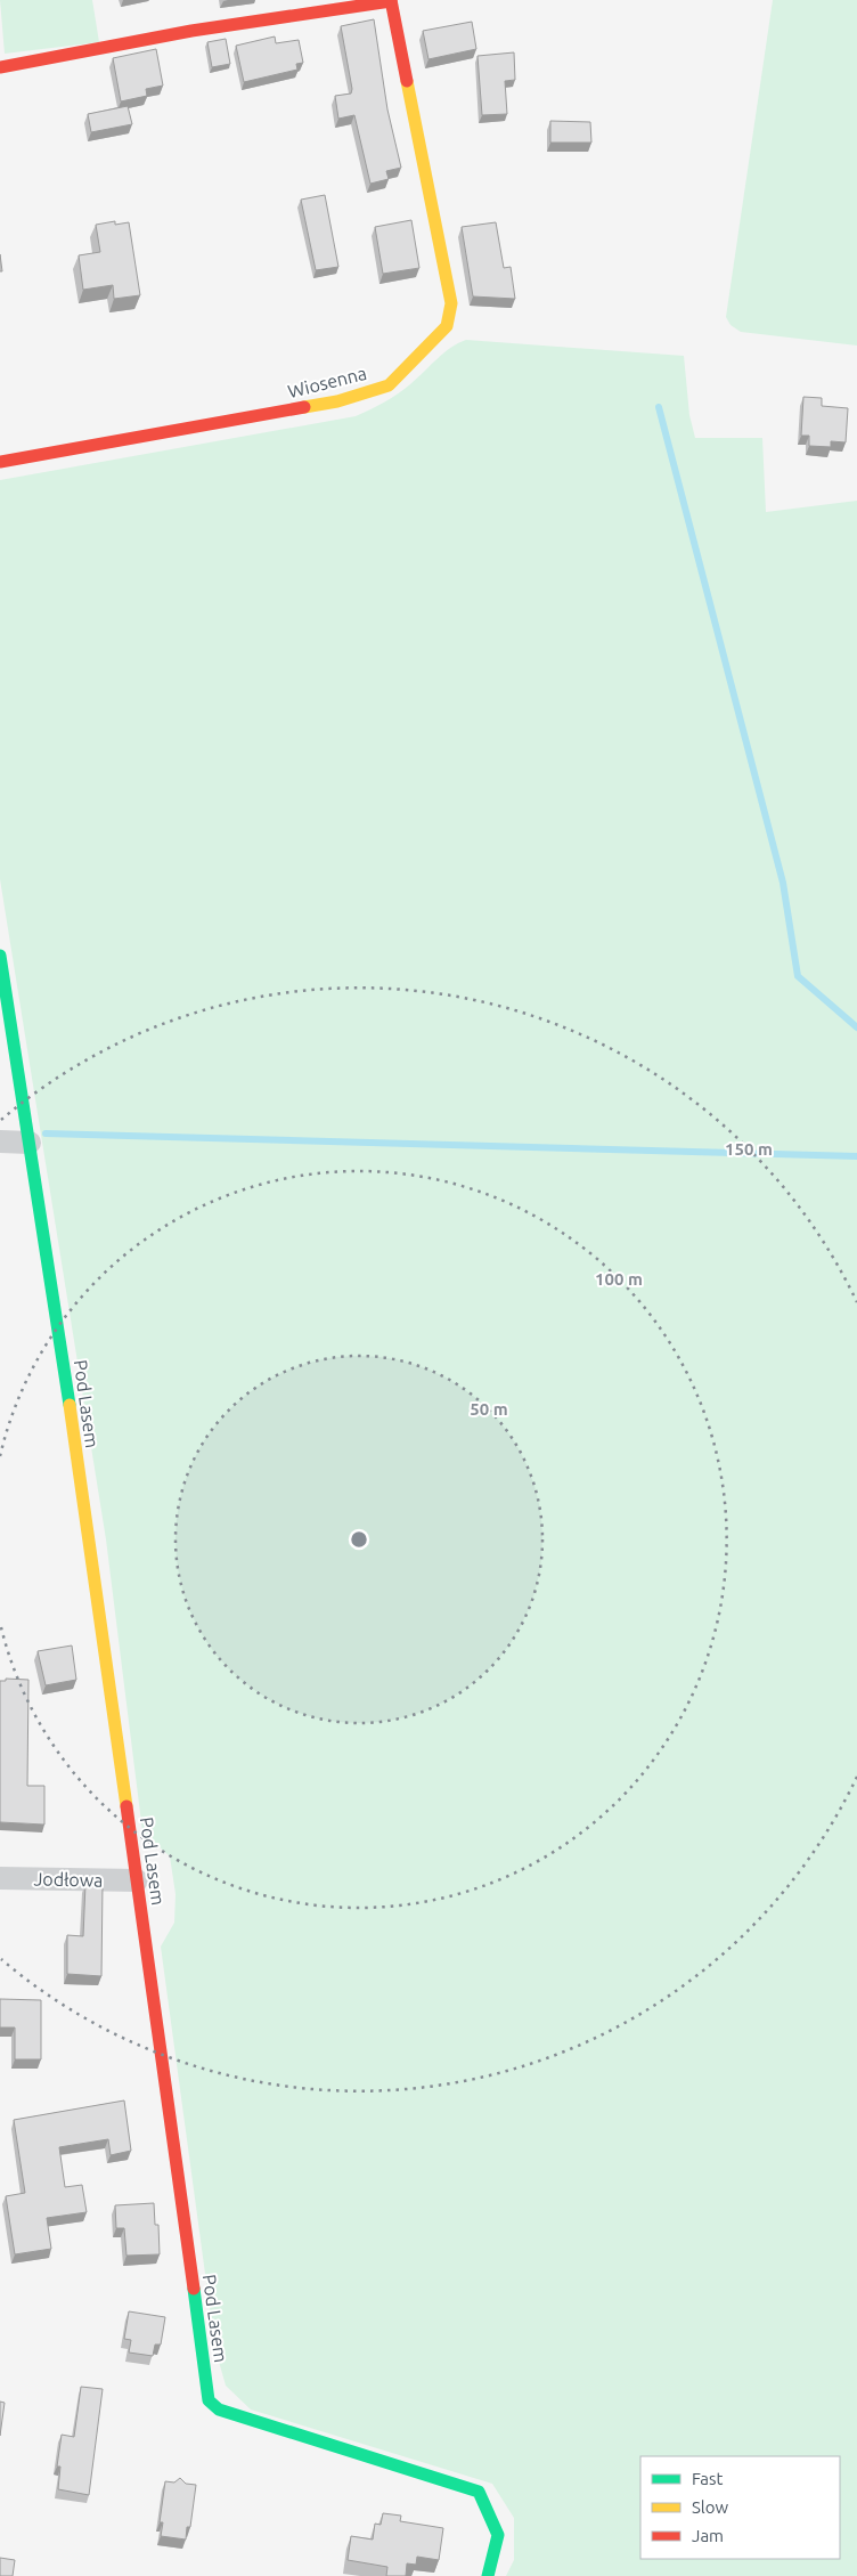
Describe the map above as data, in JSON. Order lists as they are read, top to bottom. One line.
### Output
{"streets":{"street":["Wiosenna","Pod Lasem","Jodłowa"]},"crossings":[["Pod Lasem","Jodłowa"]],"legend":["Fast","Slow","Jam"],"rings":["150 m","100 m","50 m"]}
